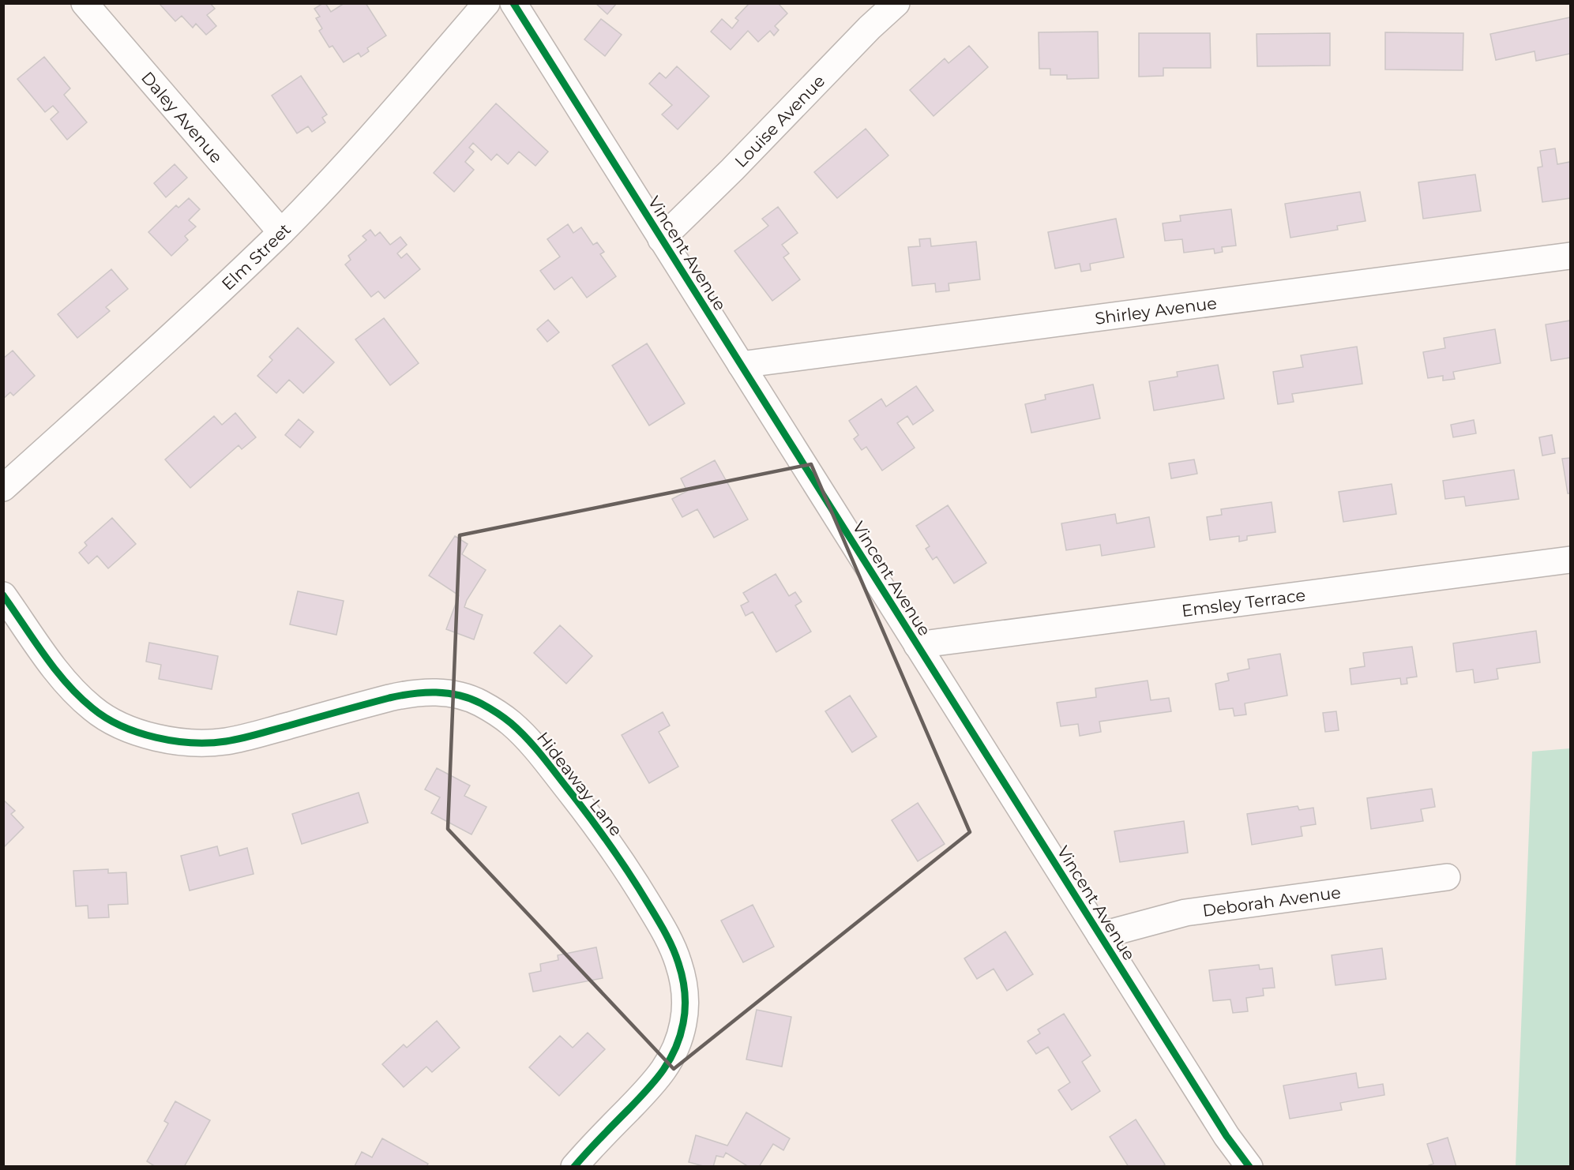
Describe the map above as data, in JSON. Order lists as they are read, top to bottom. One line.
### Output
{"streets":{"street":["Daley Avenue","Louise Avenue","Vincent Avenue","Elm Street","Shirley Avenue","Emsley Terrace","Hideaway Lane","Deborah Avenue"]},"crossings":[["Daley Avenue","Elm Street"],["Louise Avenue","Vincent Avenue"],["Vincent Avenue","Shirley Avenue"],["Vincent Avenue","Emsley Terrace"],["Vincent Avenue","Deborah Avenue"]]}
